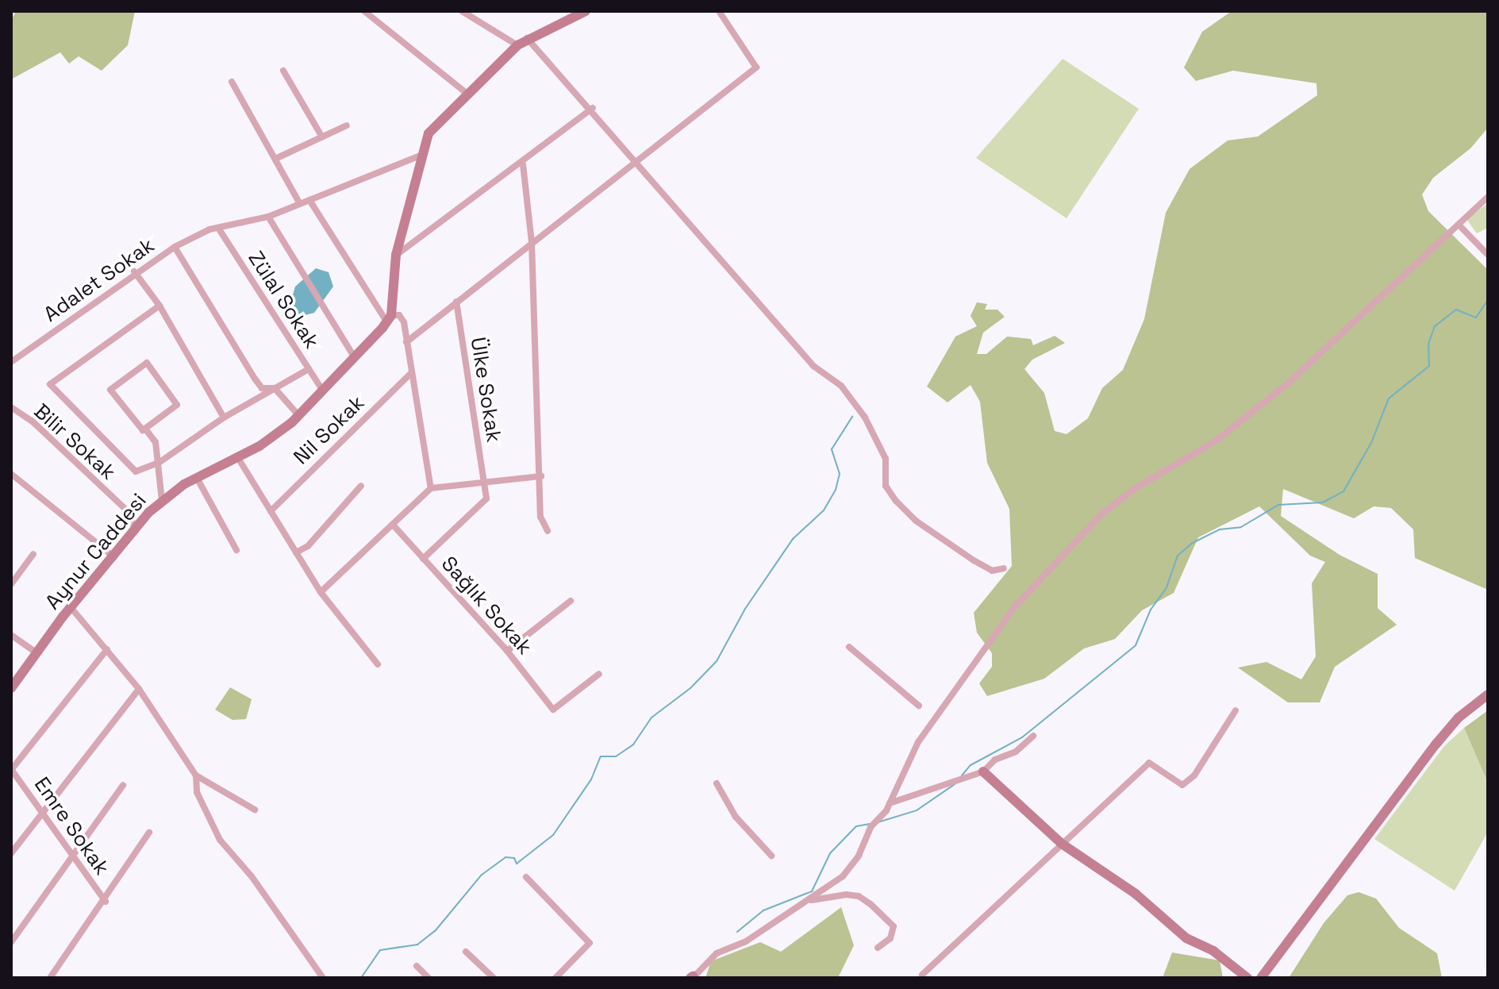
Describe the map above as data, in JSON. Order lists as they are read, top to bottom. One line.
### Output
{"streets":{"street":["Adalet Sokak","Zülal Sokak","Ülke Sokak","Nil Sokak","Bilir Sokak","Aynur Caddesi","Sağlık Sokak","Emre Sokak"]},"crossings":[["Adalet Sokak","Zülal Sokak"],["Zülal Sokak","Aynur Caddesi"],["Bilir Sokak","Aynur Caddesi"]]}
